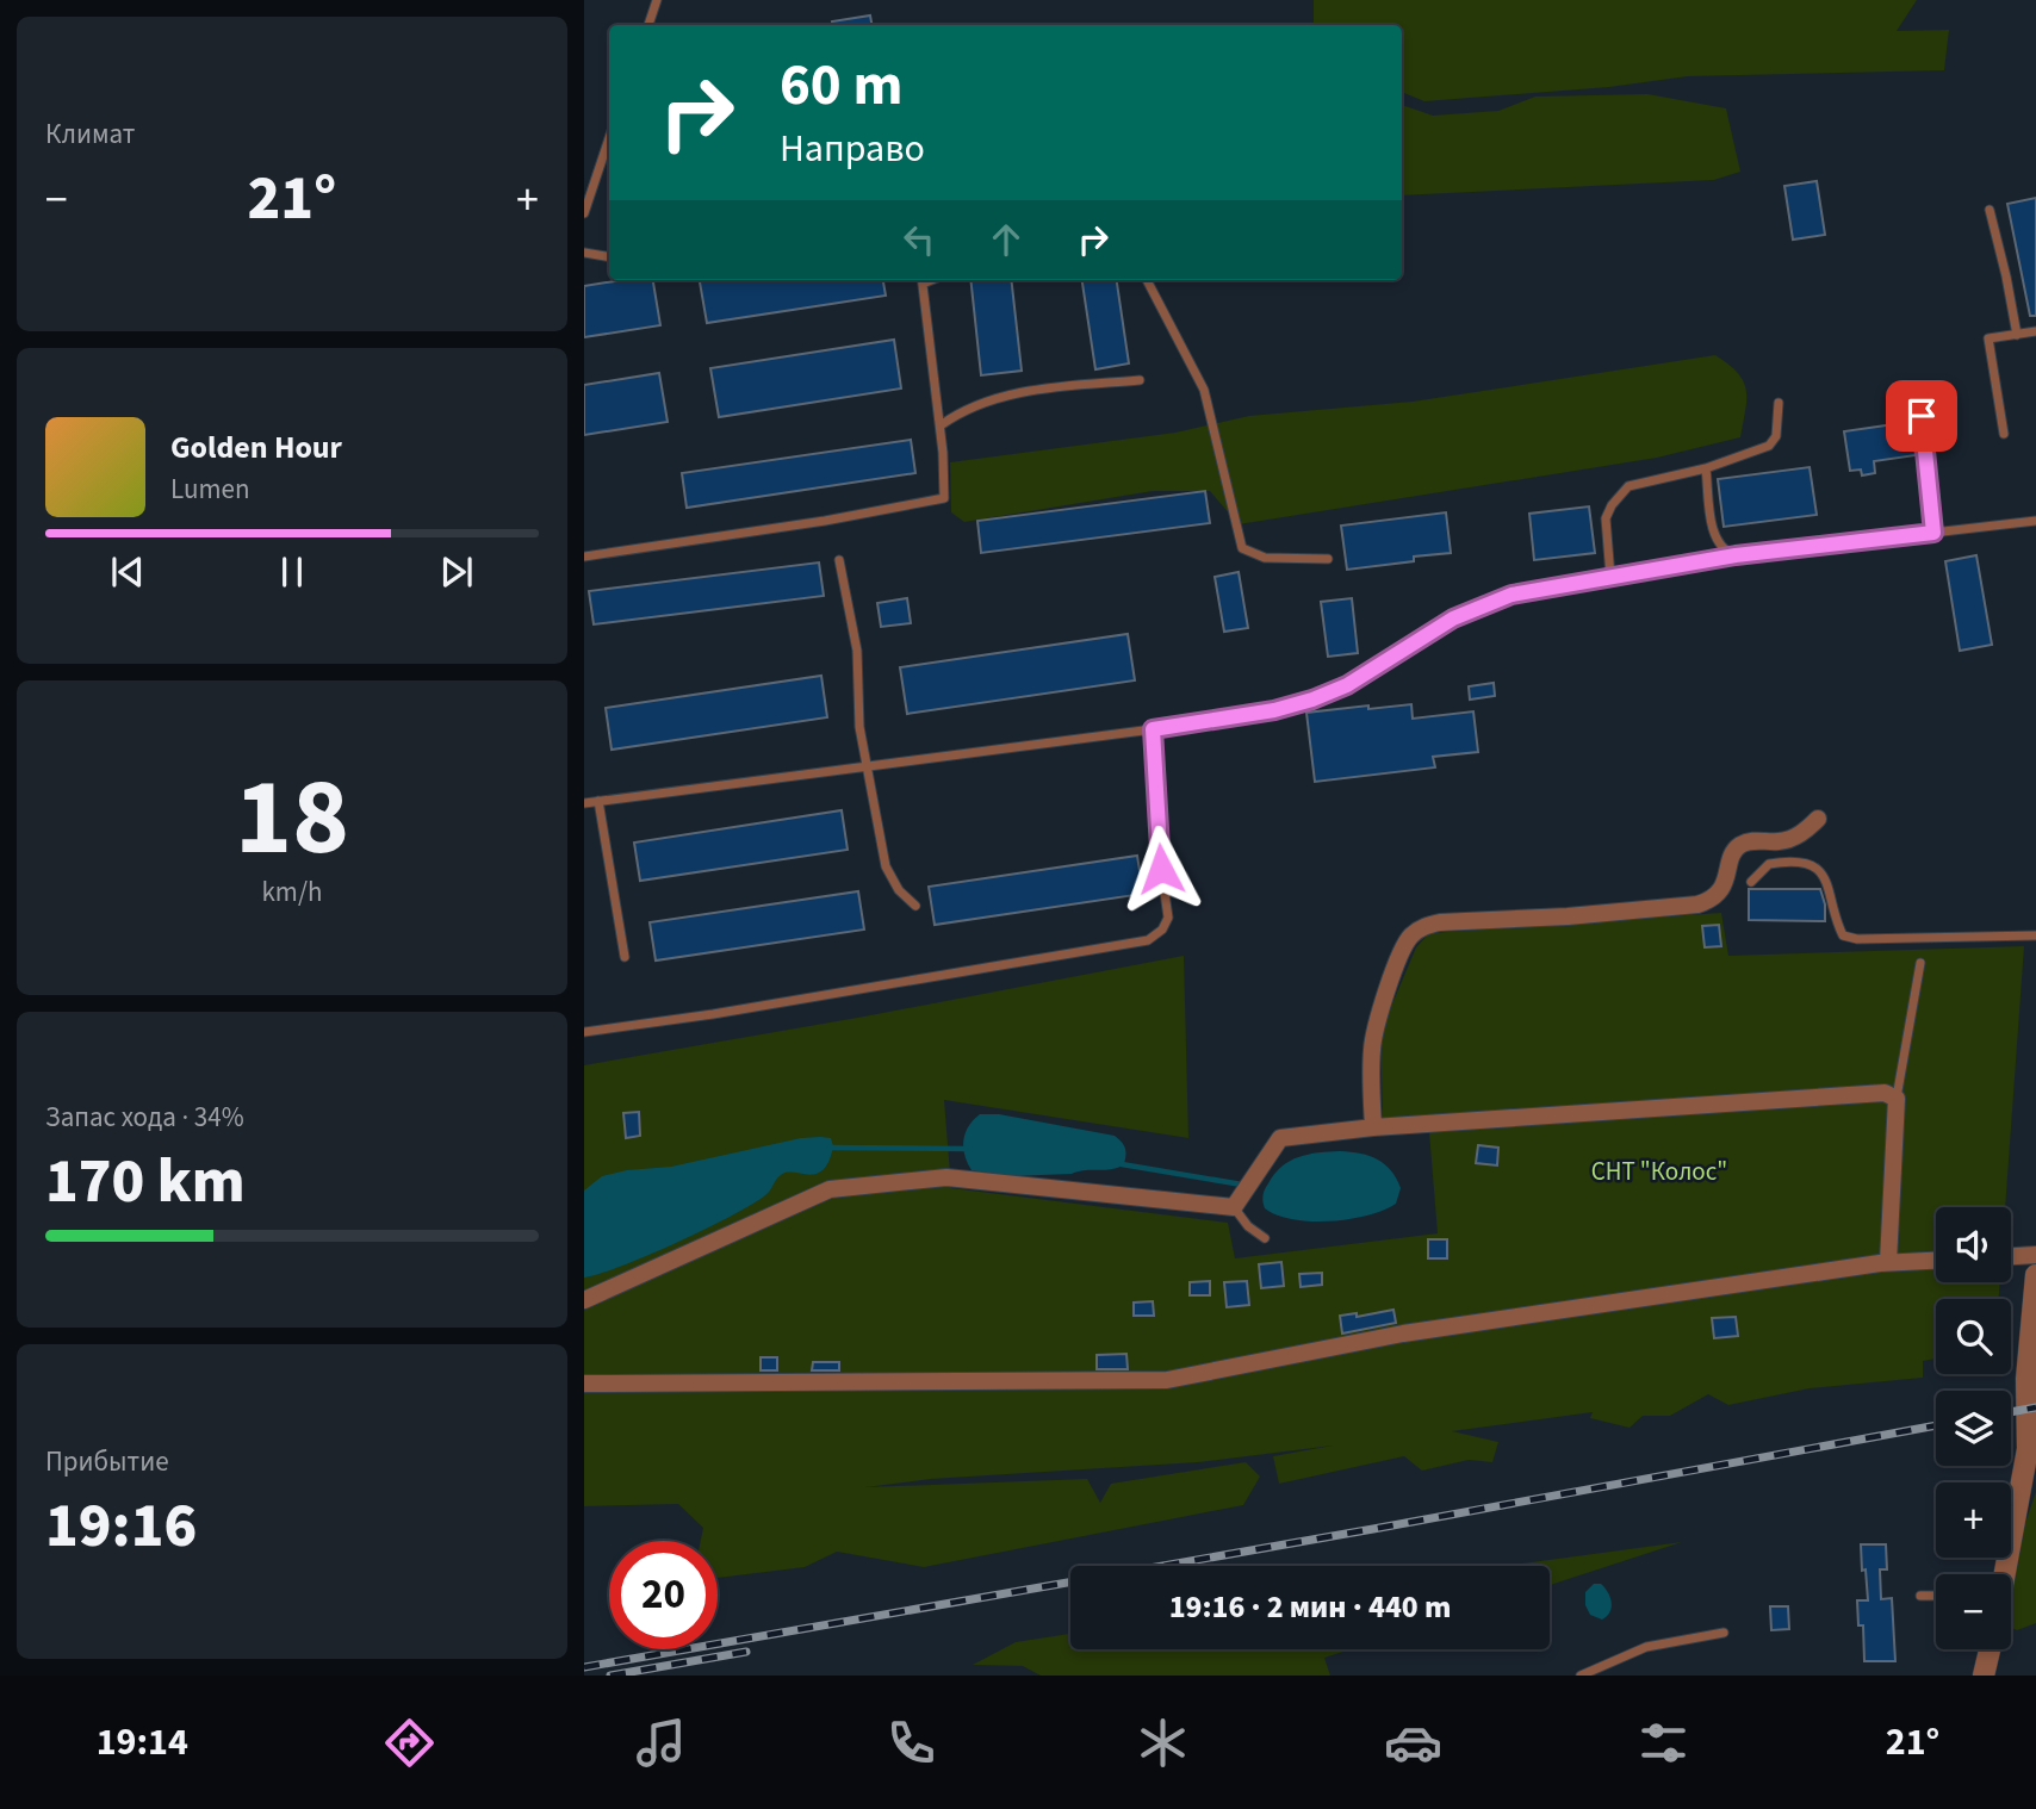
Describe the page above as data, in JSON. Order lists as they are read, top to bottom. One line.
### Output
{"parks":["СНТ \"Колос\""],"page":{"tile":["Климат",["18","km/h"],["Запас хода · 34%","170 km"],["Прибытие","19:16"]],"turn":["60 m","Направо"],"heat":["−","21°","+"],"song":["Golden Hour","Lumen"],"map_buttons":["+","−"],"limit":"20","trip":"19:16 · 2 мин · 440 m","tabs":["19:14","21°"]}}
